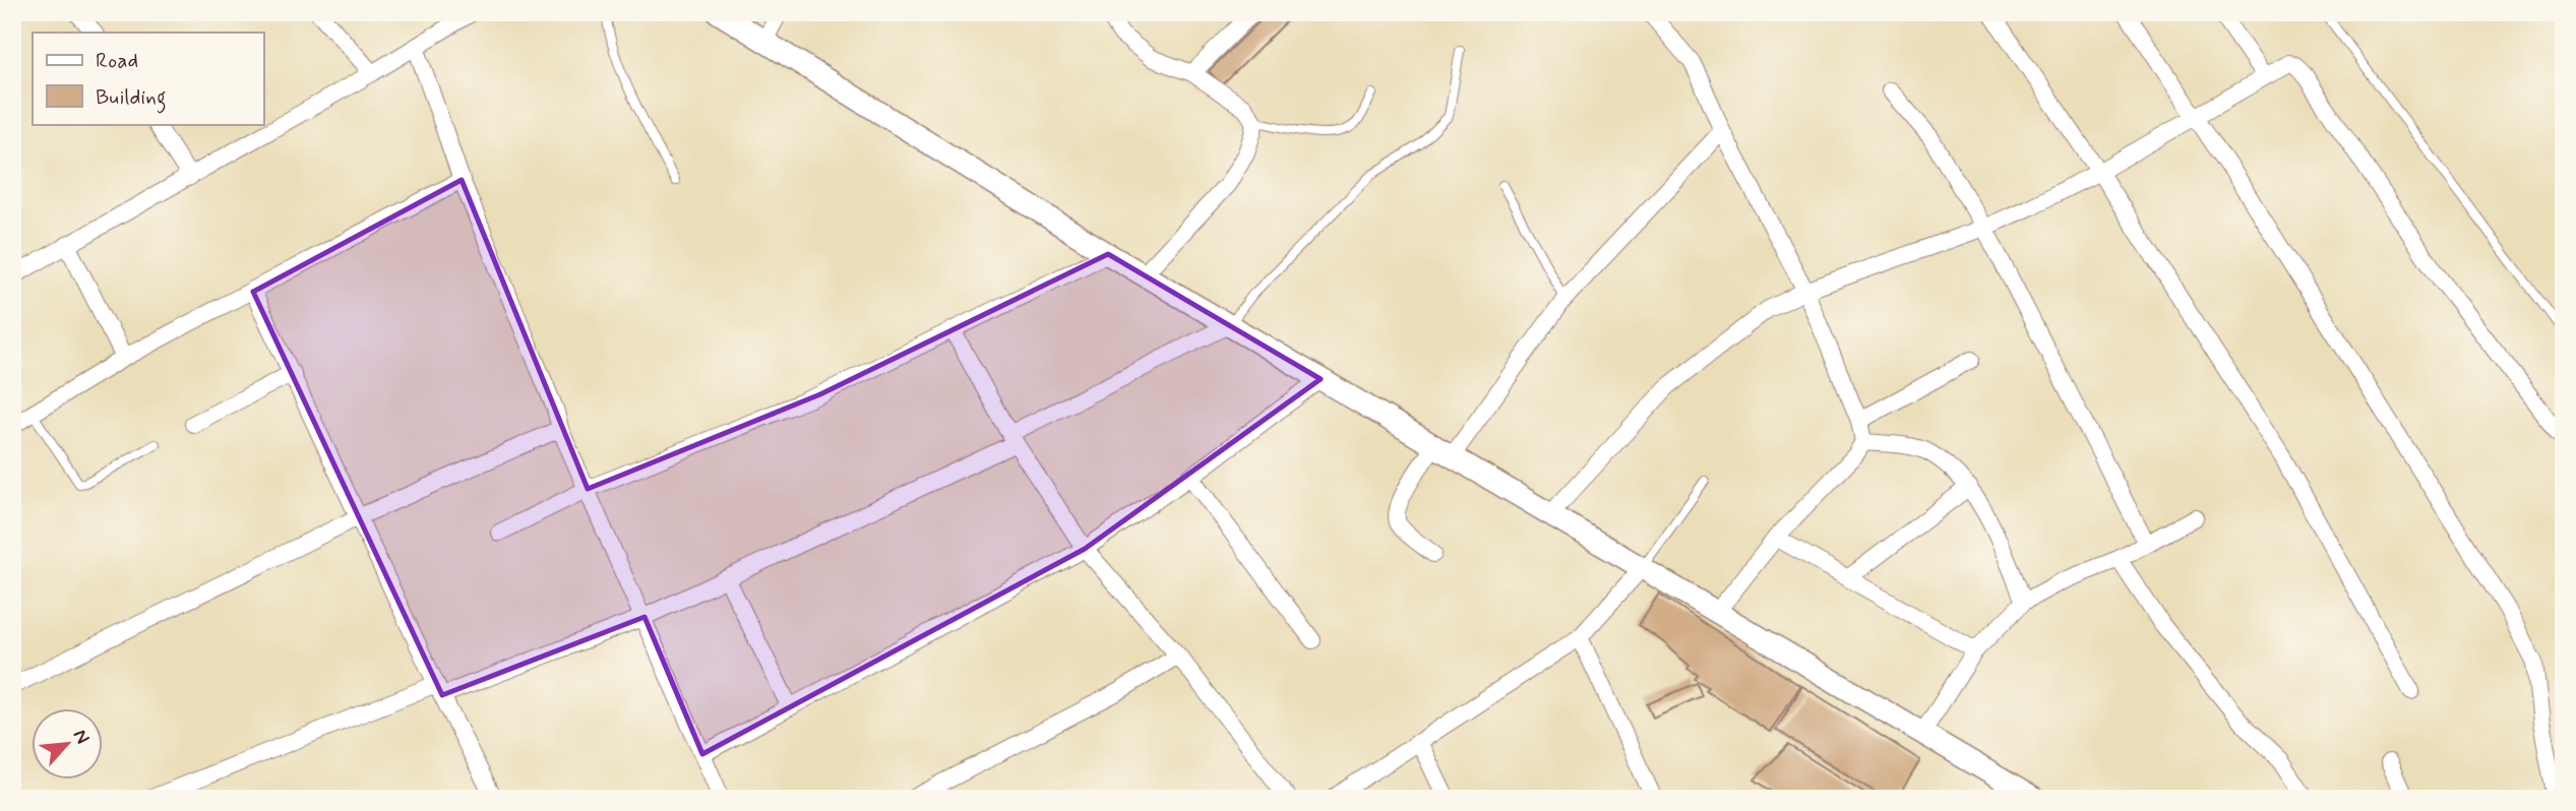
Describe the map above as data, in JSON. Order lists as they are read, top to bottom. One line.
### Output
{"legend":["Road","Building"],"north":"top right"}
